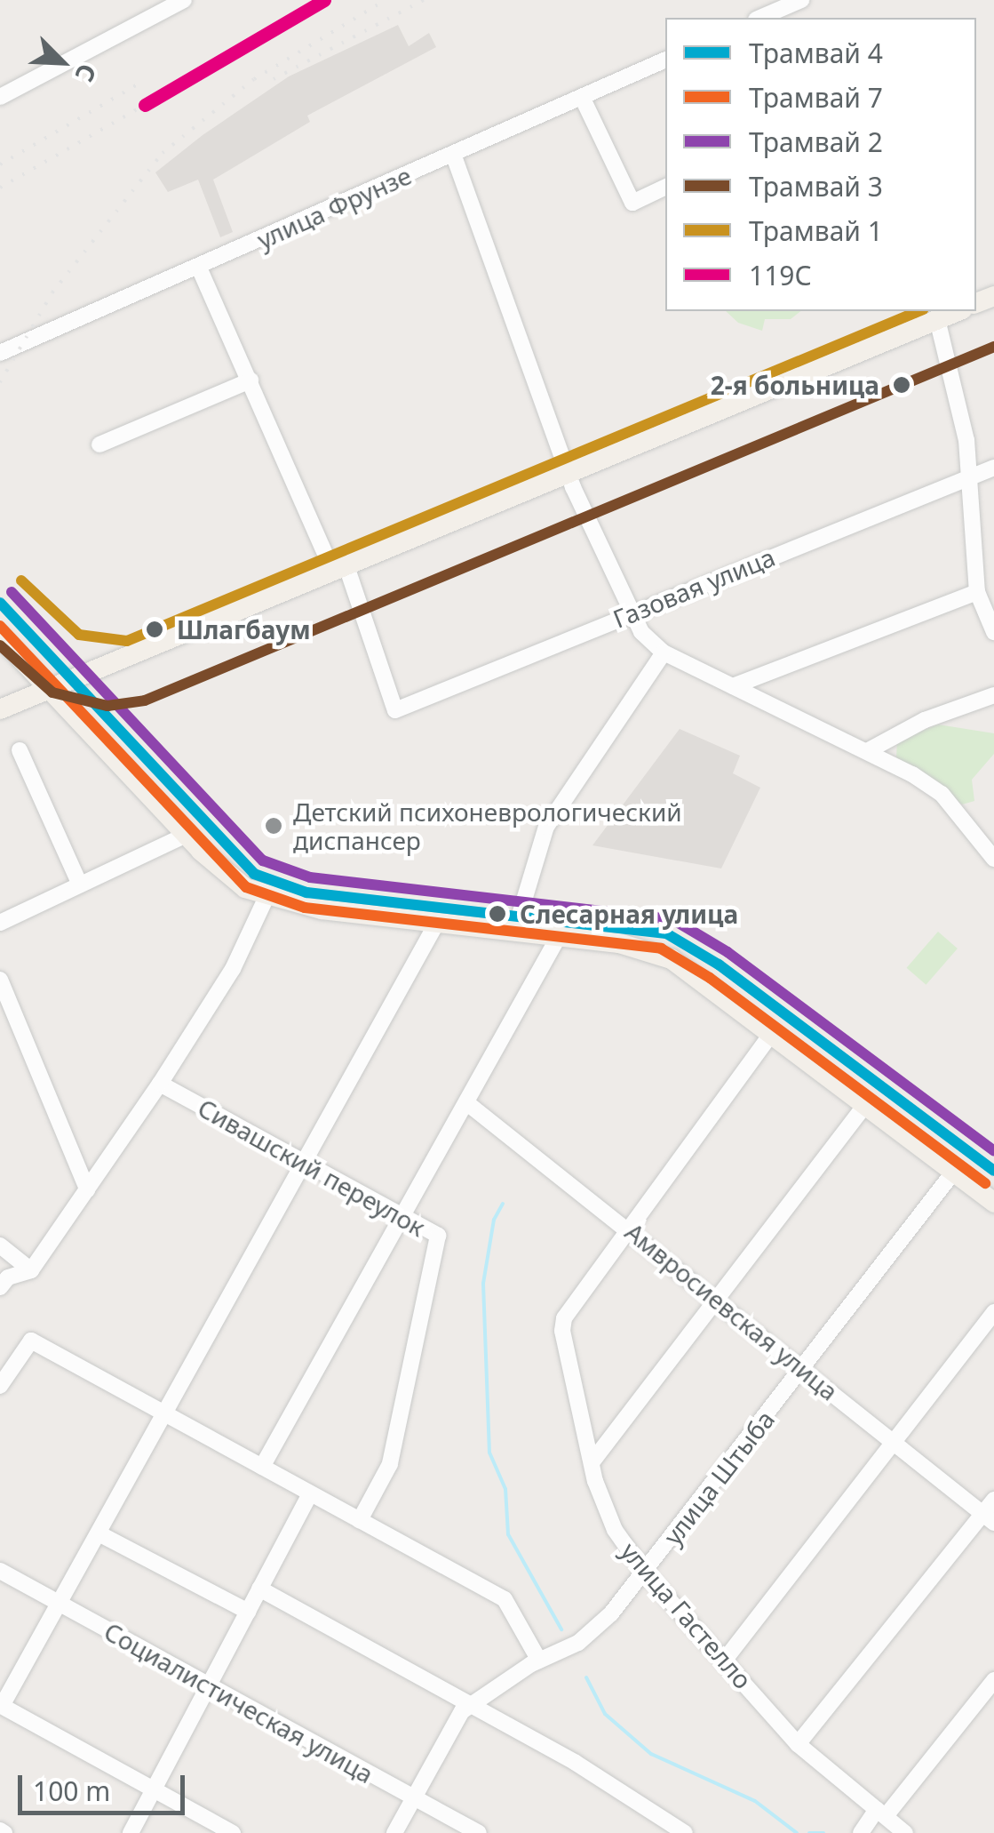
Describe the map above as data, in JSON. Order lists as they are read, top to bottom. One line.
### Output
{"streets":{"street":["улица Фрунзе","Газовая улица","Сивашский переулок","Амвросиевская улица","улица Штыба","улица Гастелло","Социалистическая улица"]},"crossings":[["Амвросиевская улица","улица Штыба"],["Амвросиевская улица","улица Гастелло"],["улица Штыба","улица Гастелло"],["улица Штыба","Социалистическая улица"]],"places":["2-я больница","Шлагбаум","Детский психоневрологический диспансер","Слесарная улица"],"lines":["transit line 119С","tram line 1","tram line 3","tram line 2","tram line 4","tram line 7"],"legend":["Трамвай 4","Трамвай 7","Трамвай 2","Трамвай 3","Трамвай 1","119С"],"scale_bar":"100 m","north":"bottom right"}
